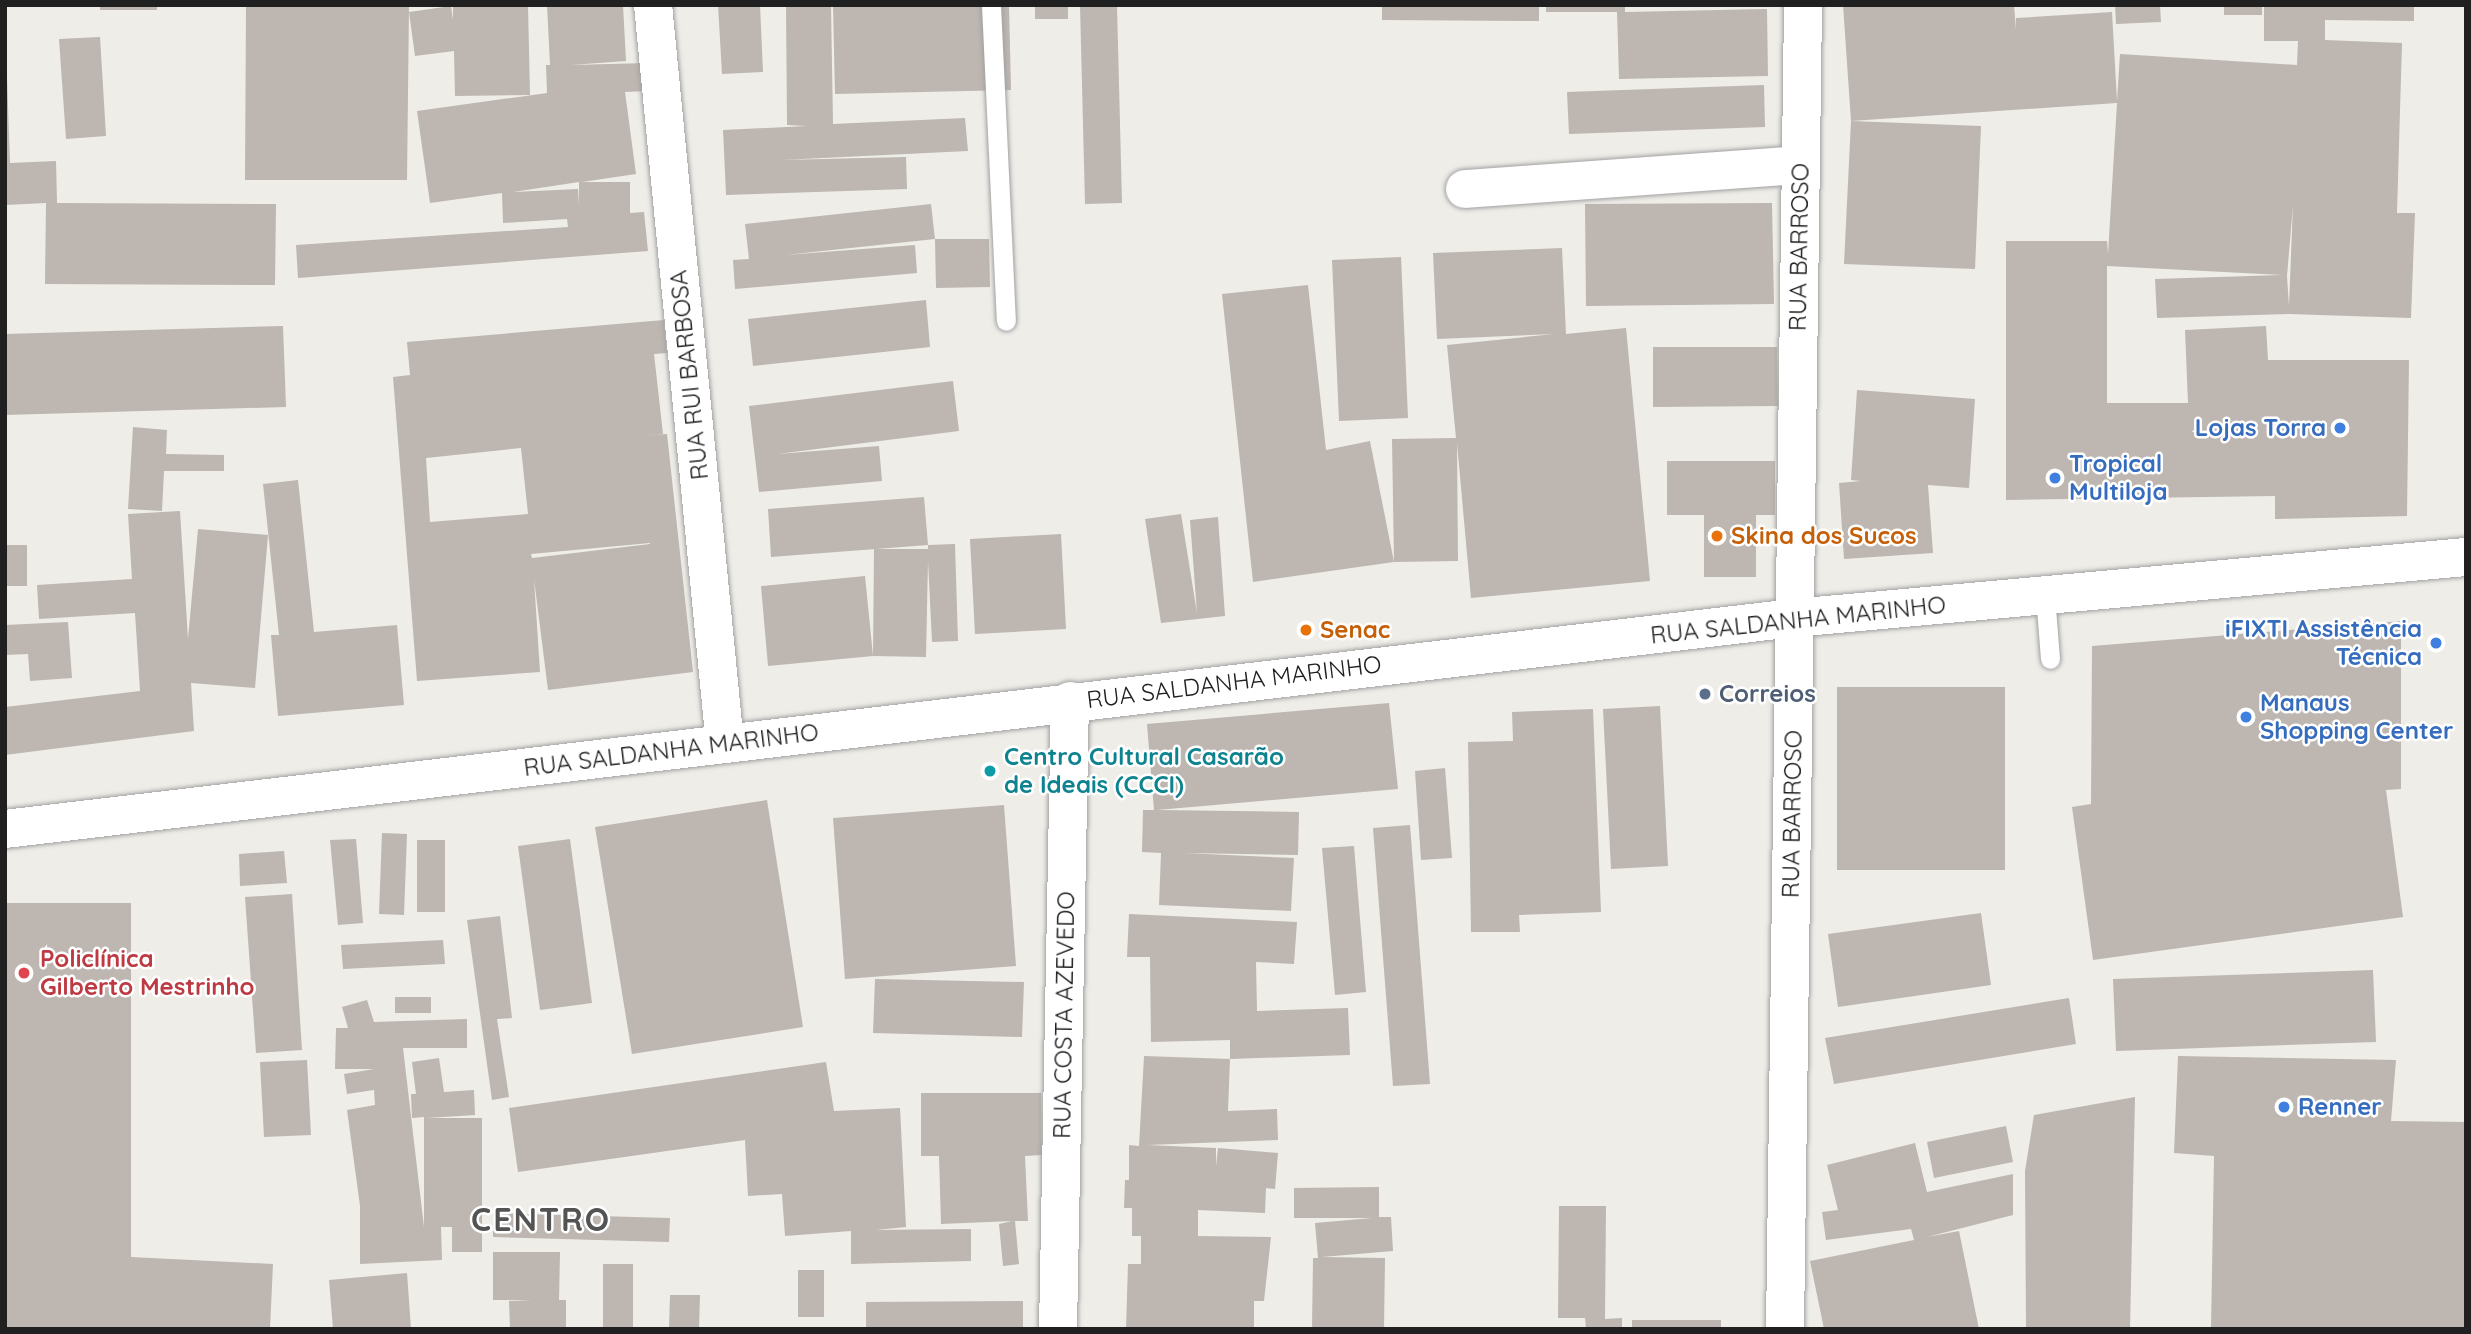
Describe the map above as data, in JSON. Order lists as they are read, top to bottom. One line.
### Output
{"streets":{"street":["RUA BARROSO","RUA RUI BARBOSA","RUA SALDANHA MARINHO","RUA COSTA AZEVEDO"]},"crossings":[["RUA BARROSO","RUA SALDANHA MARINHO"],["RUA RUI BARBOSA","RUA SALDANHA MARINHO"],["RUA SALDANHA MARINHO","RUA COSTA AZEVEDO"]],"districts":["CENTRO"],"places":["Lojas Torra","Tropical Multiloja","Skina dos Sucos","Senac","iFIXTI Assistência Técnica","Correios","Manaus Shopping Center","Centro Cultural Casarão de Ideais (CCCI)","Policlínica Gilberto Mestrinho","Renner"]}
